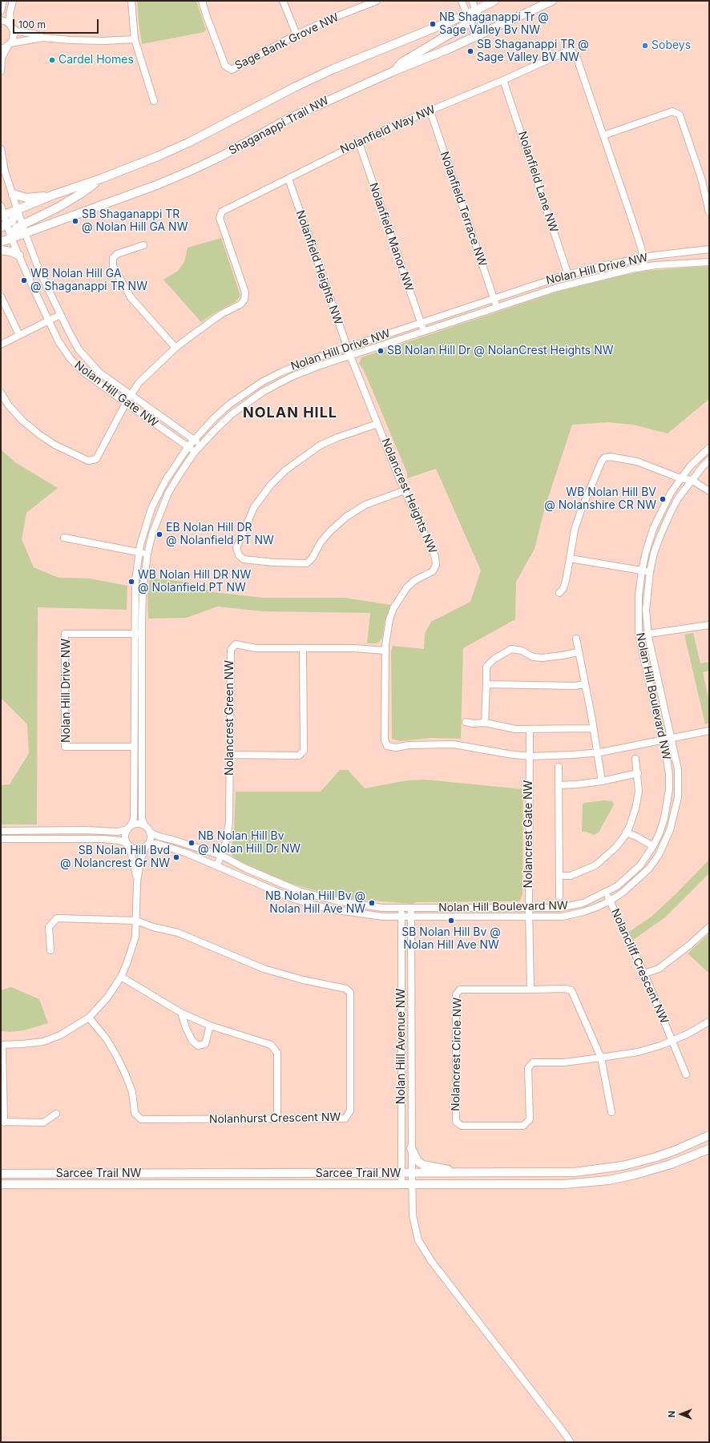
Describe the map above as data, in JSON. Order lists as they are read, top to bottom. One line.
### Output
{"streets":{"main road":["Shaganappi Trail NW","Sarcee Trail NW"],"street":["Sage Bank Grove NW","Nolanfield Way NW","Nolanfield Lane NW","Nolanfield Terrace NW","Nolanfield Manor NW","Nolanfield Heights NW","Nolan Hill Drive NW","Nolan Hill Gate NW","Nolancrest Heights NW","Nolan Hill Boulevard NW","Nolancrest Green NW","Nolancrest Gate NW","Nolancliff Crescent NW","Nolan Hill Avenue NW","Nolancrest Circle NW","Nolanhurst Crescent NW"]},"crossings":[["Shaganappi Trail NW","Nolan Hill Gate NW"],["Nolanfield Way NW","Nolanfield Lane NW"],["Nolanfield Way NW","Nolanfield Terrace NW"],["Nolanfield Way NW","Nolanfield Manor NW"],["Nolanfield Way NW","Nolanfield Heights NW"],["Nolanfield Way NW","Nolan Hill Drive NW"],["Nolanfield Way NW","Nolan Hill Gate NW"],["Nolanfield Lane NW","Nolan Hill Drive NW"],["Nolanfield Terrace NW","Nolan Hill Drive NW"],["Nolanfield Manor NW","Nolan Hill Drive NW"],["Nolanfield Heights NW","Nolan Hill Drive NW"],["Nolanfield Heights NW","Nolancrest Heights NW"],["Nolan Hill Drive NW","Nolan Hill Gate NW"],["Nolan Hill Drive NW","Nolancrest Heights NW"],["Nolan Hill Drive NW","Nolan Hill Boulevard NW"],["Nolancrest Heights NW","Nolan Hill Boulevard NW"],["Nolancrest Heights NW","Nolancrest Green NW"],["Nolancrest Heights NW","Nolancrest Gate NW"],["Nolan Hill Boulevard NW","Nolancrest Green NW"],["Nolan Hill Boulevard NW","Nolancrest Gate NW"],["Nolan Hill Boulevard NW","Nolancliff Crescent NW"],["Nolan Hill Boulevard NW","Nolan Hill Avenue NW"],["Nolan Hill Avenue NW","Sarcee Trail NW"]],"districts":["NOLAN HILL"],"places":["NB Shaganappi Tr @ Sage Valley Bv NW","Sobeys","SB Shaganappi TR @ Sage Valley BV NW","Cardel Homes","SB Shaganappi TR @ Nolan Hill GA NW","WB Nolan Hill GA @ Shaganappi TR NW","SB Nolan Hill Dr @ NolanCrest Heights NW","WB Nolan Hill BV @ Nolanshire CR NW","EB Nolan Hill DR @ Nolanfield PT NW","WB Nolan Hill DR NW @ Nolanfield PT NW","NB Nolan Hill Bv @ Nolan Hill Dr NW","SB Nolan Hill Bvd @ Nolancrest Gr NW","NB Nolan Hill Bv @ Nolan Hill Ave NW","SB Nolan Hill Bv @ Nolan Hill Ave NW"],"scale_bar":"100 m","north":"left"}
